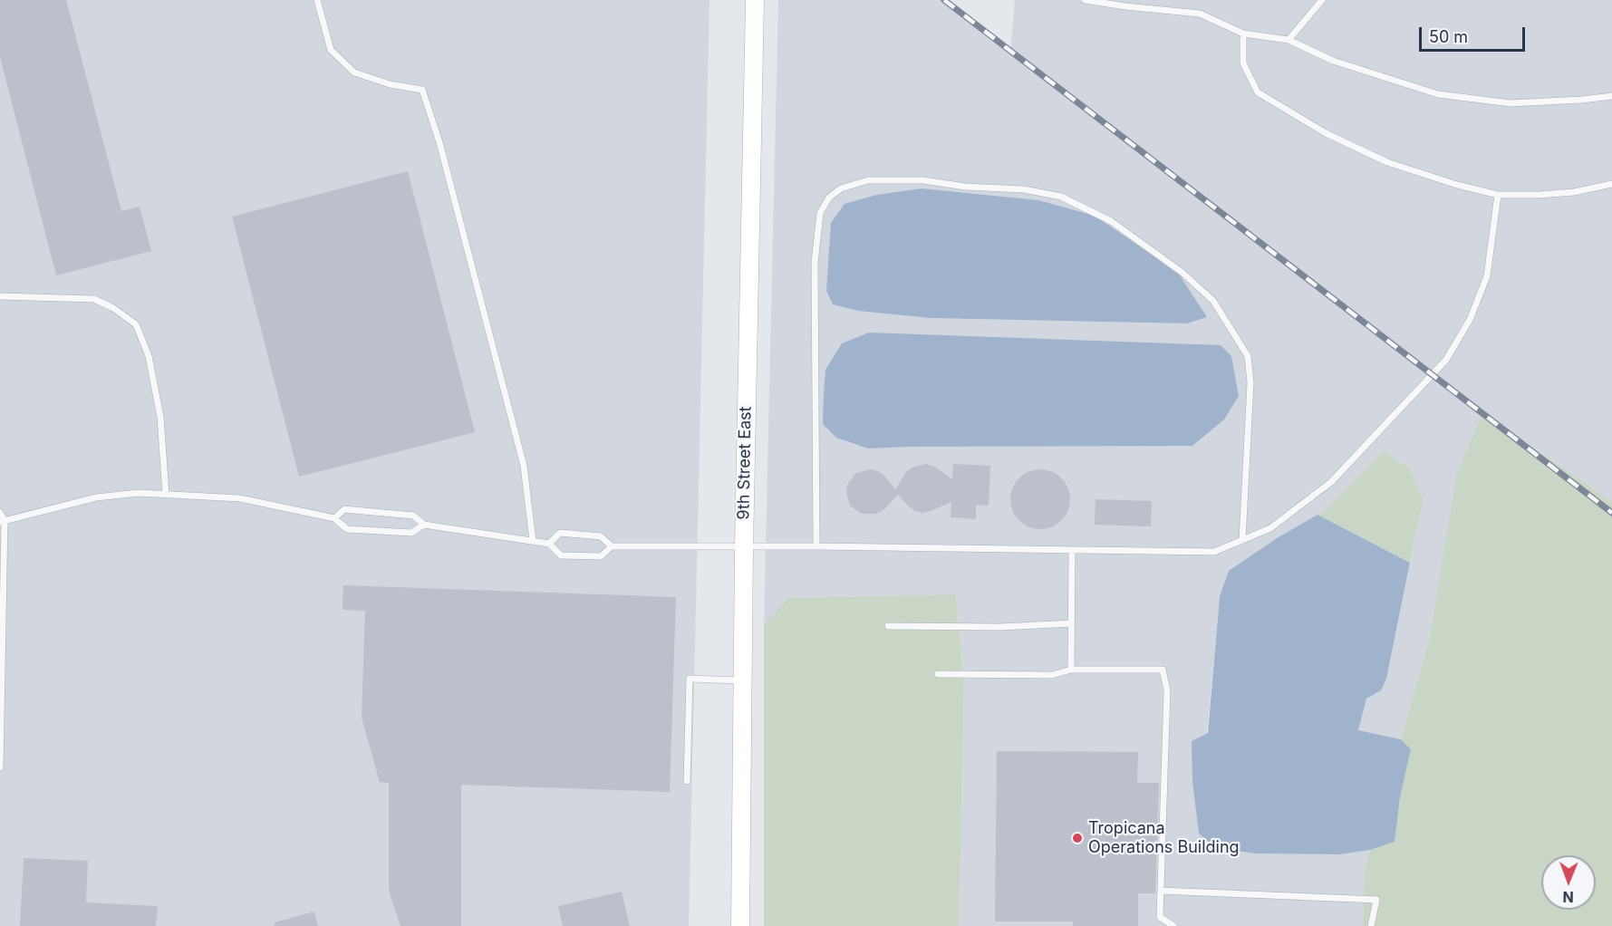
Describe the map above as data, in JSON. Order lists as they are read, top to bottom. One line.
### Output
{"streets":{"street":["9th Street East"]},"places":["Tropicana Operations Building"],"scale_bar":"50 m","north":"bottom"}
